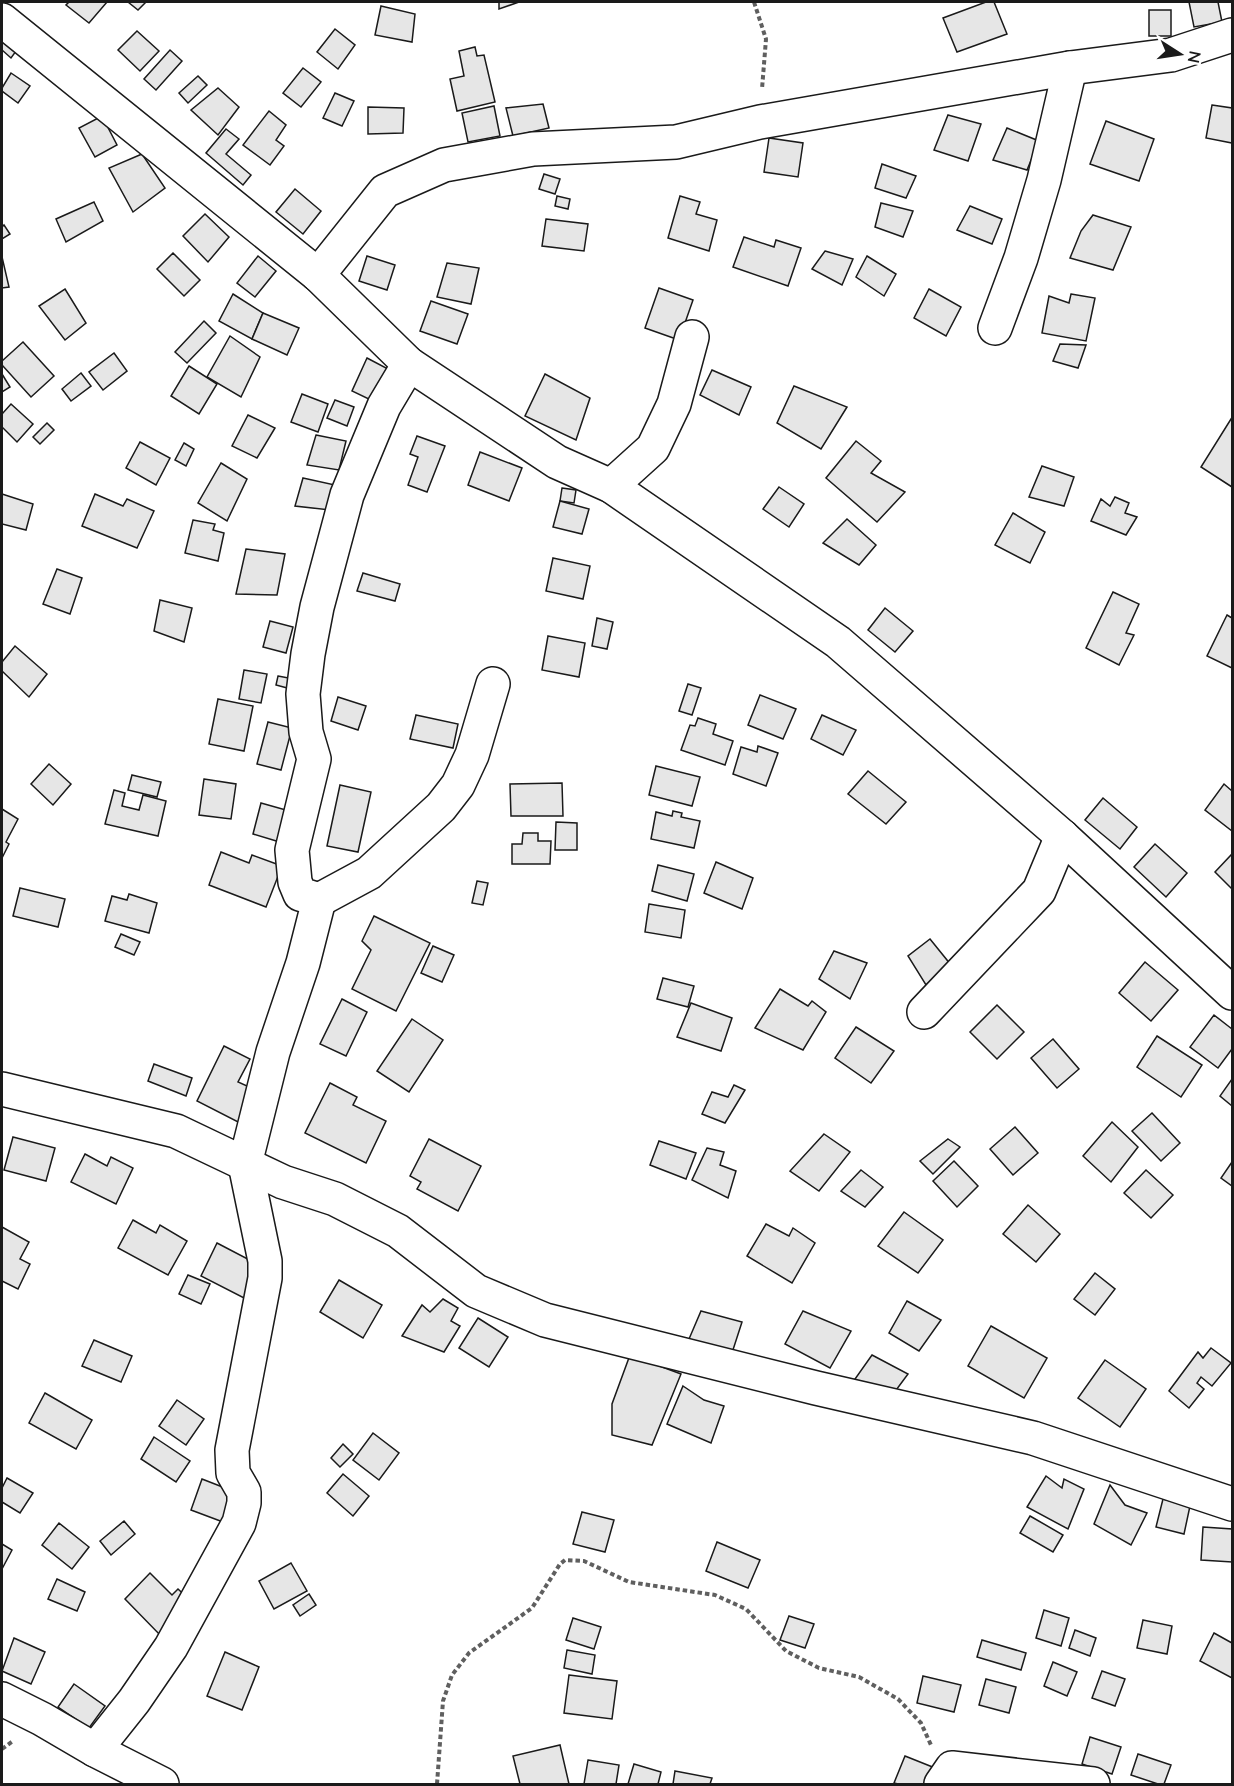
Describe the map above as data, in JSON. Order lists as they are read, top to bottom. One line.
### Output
{"north":"right"}
